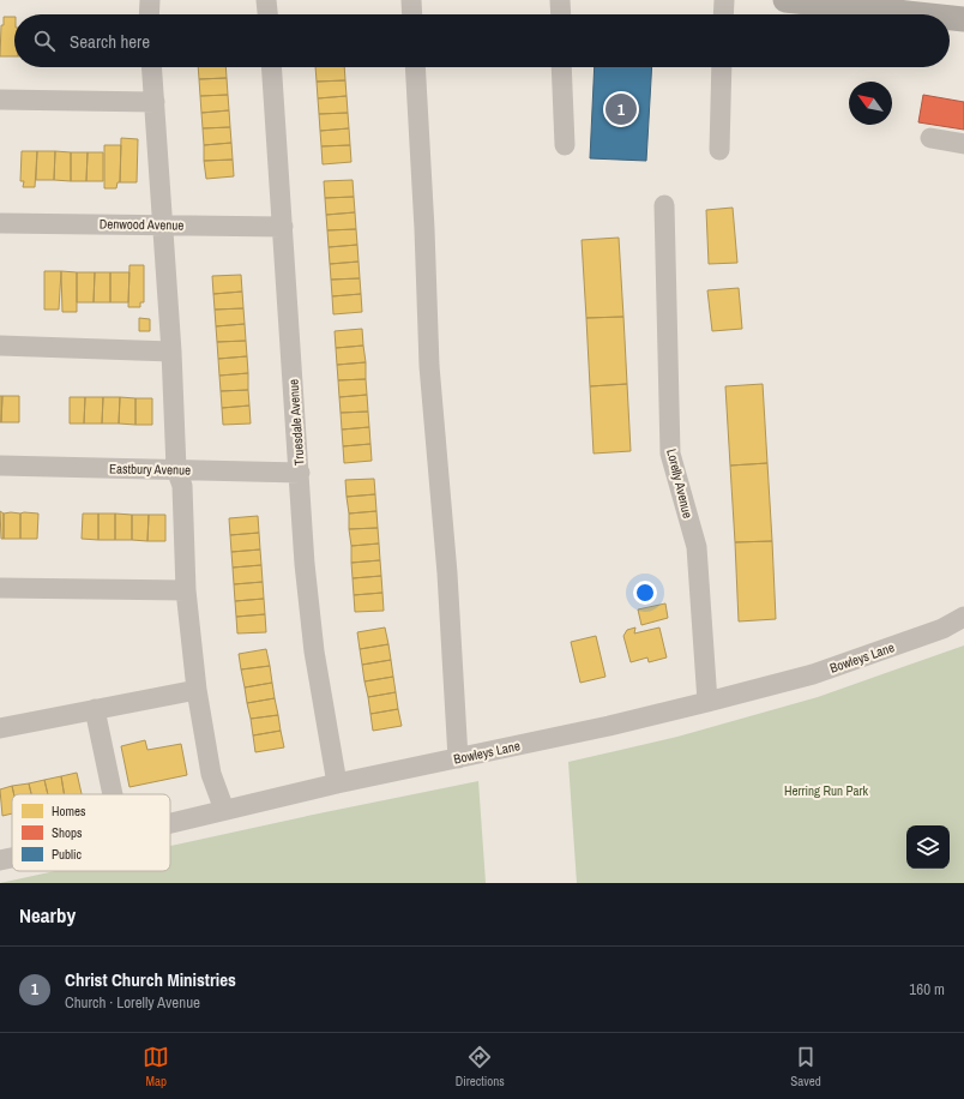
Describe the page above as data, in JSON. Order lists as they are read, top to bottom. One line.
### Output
{"streets":{"street":["Denwood Avenue","Truesdale Avenue","Eastbury Avenue","Lorelly Avenue","Bowleys Lane"]},"crossings":[["Denwood Avenue","Truesdale Avenue"],["Truesdale Avenue","Eastbury Avenue"],["Truesdale Avenue","Bowleys Lane"],["Lorelly Avenue","Bowleys Lane"]],"parks":["Herring Run Park"],"legend":["Homes","Shops","Public"],"north":"top left","page":{"search":"Search here","pins":"1","heading":"Nearby","list":[{"mark":"1","name":"Christ Church Ministries","note":"Church · Lorelly Avenue","value":"160 m"}],"nav":["Map","Directions","Saved"]}}
